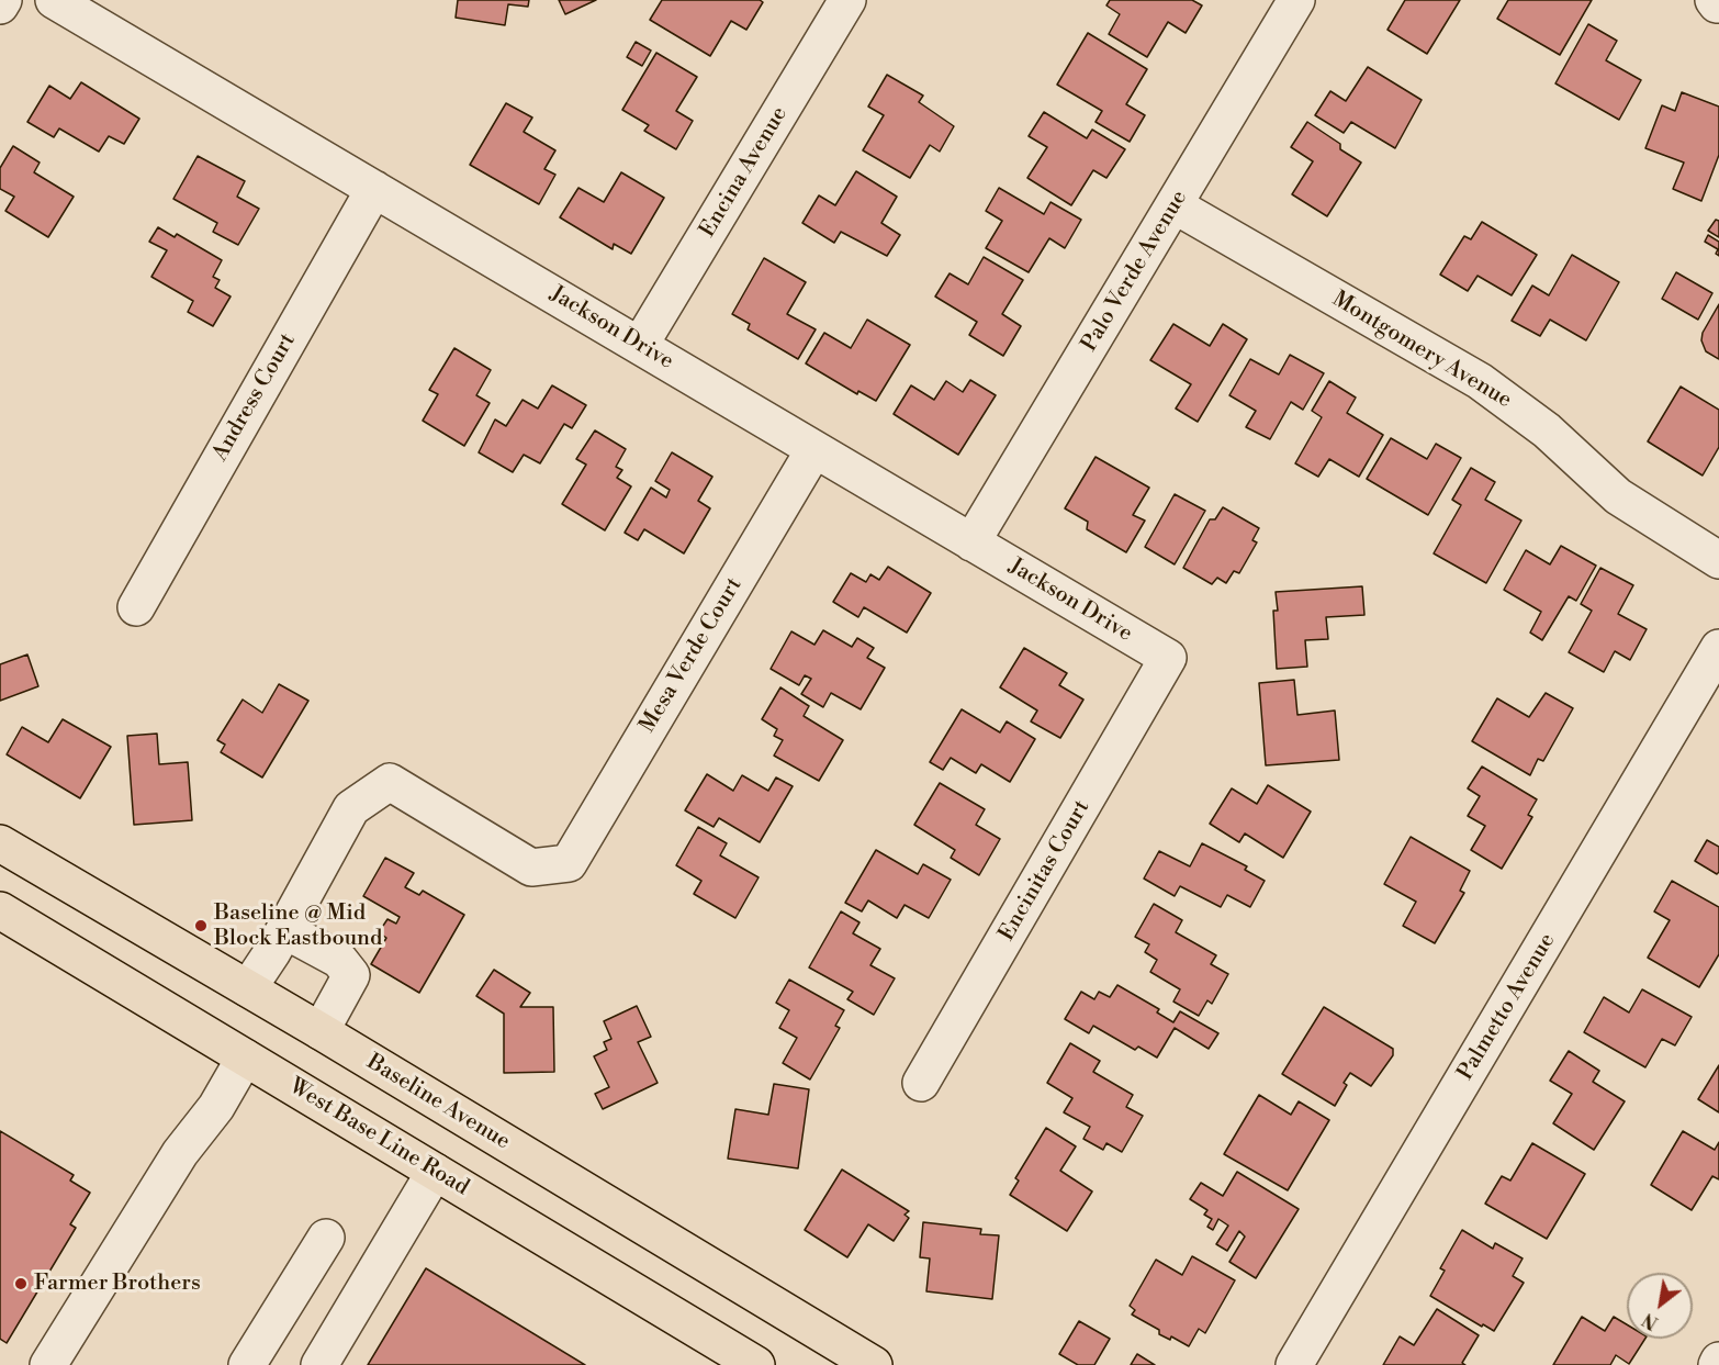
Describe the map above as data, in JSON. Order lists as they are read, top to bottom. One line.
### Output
{"streets":{"main road":["Baseline Avenue","West Base Line Road"],"street":["Encina Avenue","Palo Verde Avenue","Jackson Drive","Montgomery Avenue","Andress Court","Mesa Verde Court","Encinitas Court","Palmetto Avenue"]},"crossings":[["Encina Avenue","Jackson Drive"],["Palo Verde Avenue","Jackson Drive"],["Palo Verde Avenue","Montgomery Avenue"],["Jackson Drive","Andress Court"],["Jackson Drive","Mesa Verde Court"],["Jackson Drive","Encinitas Court"]],"places":["Baseline @ Mid Block Eastbound","Farmer Brothers"],"north":"bottom left"}
